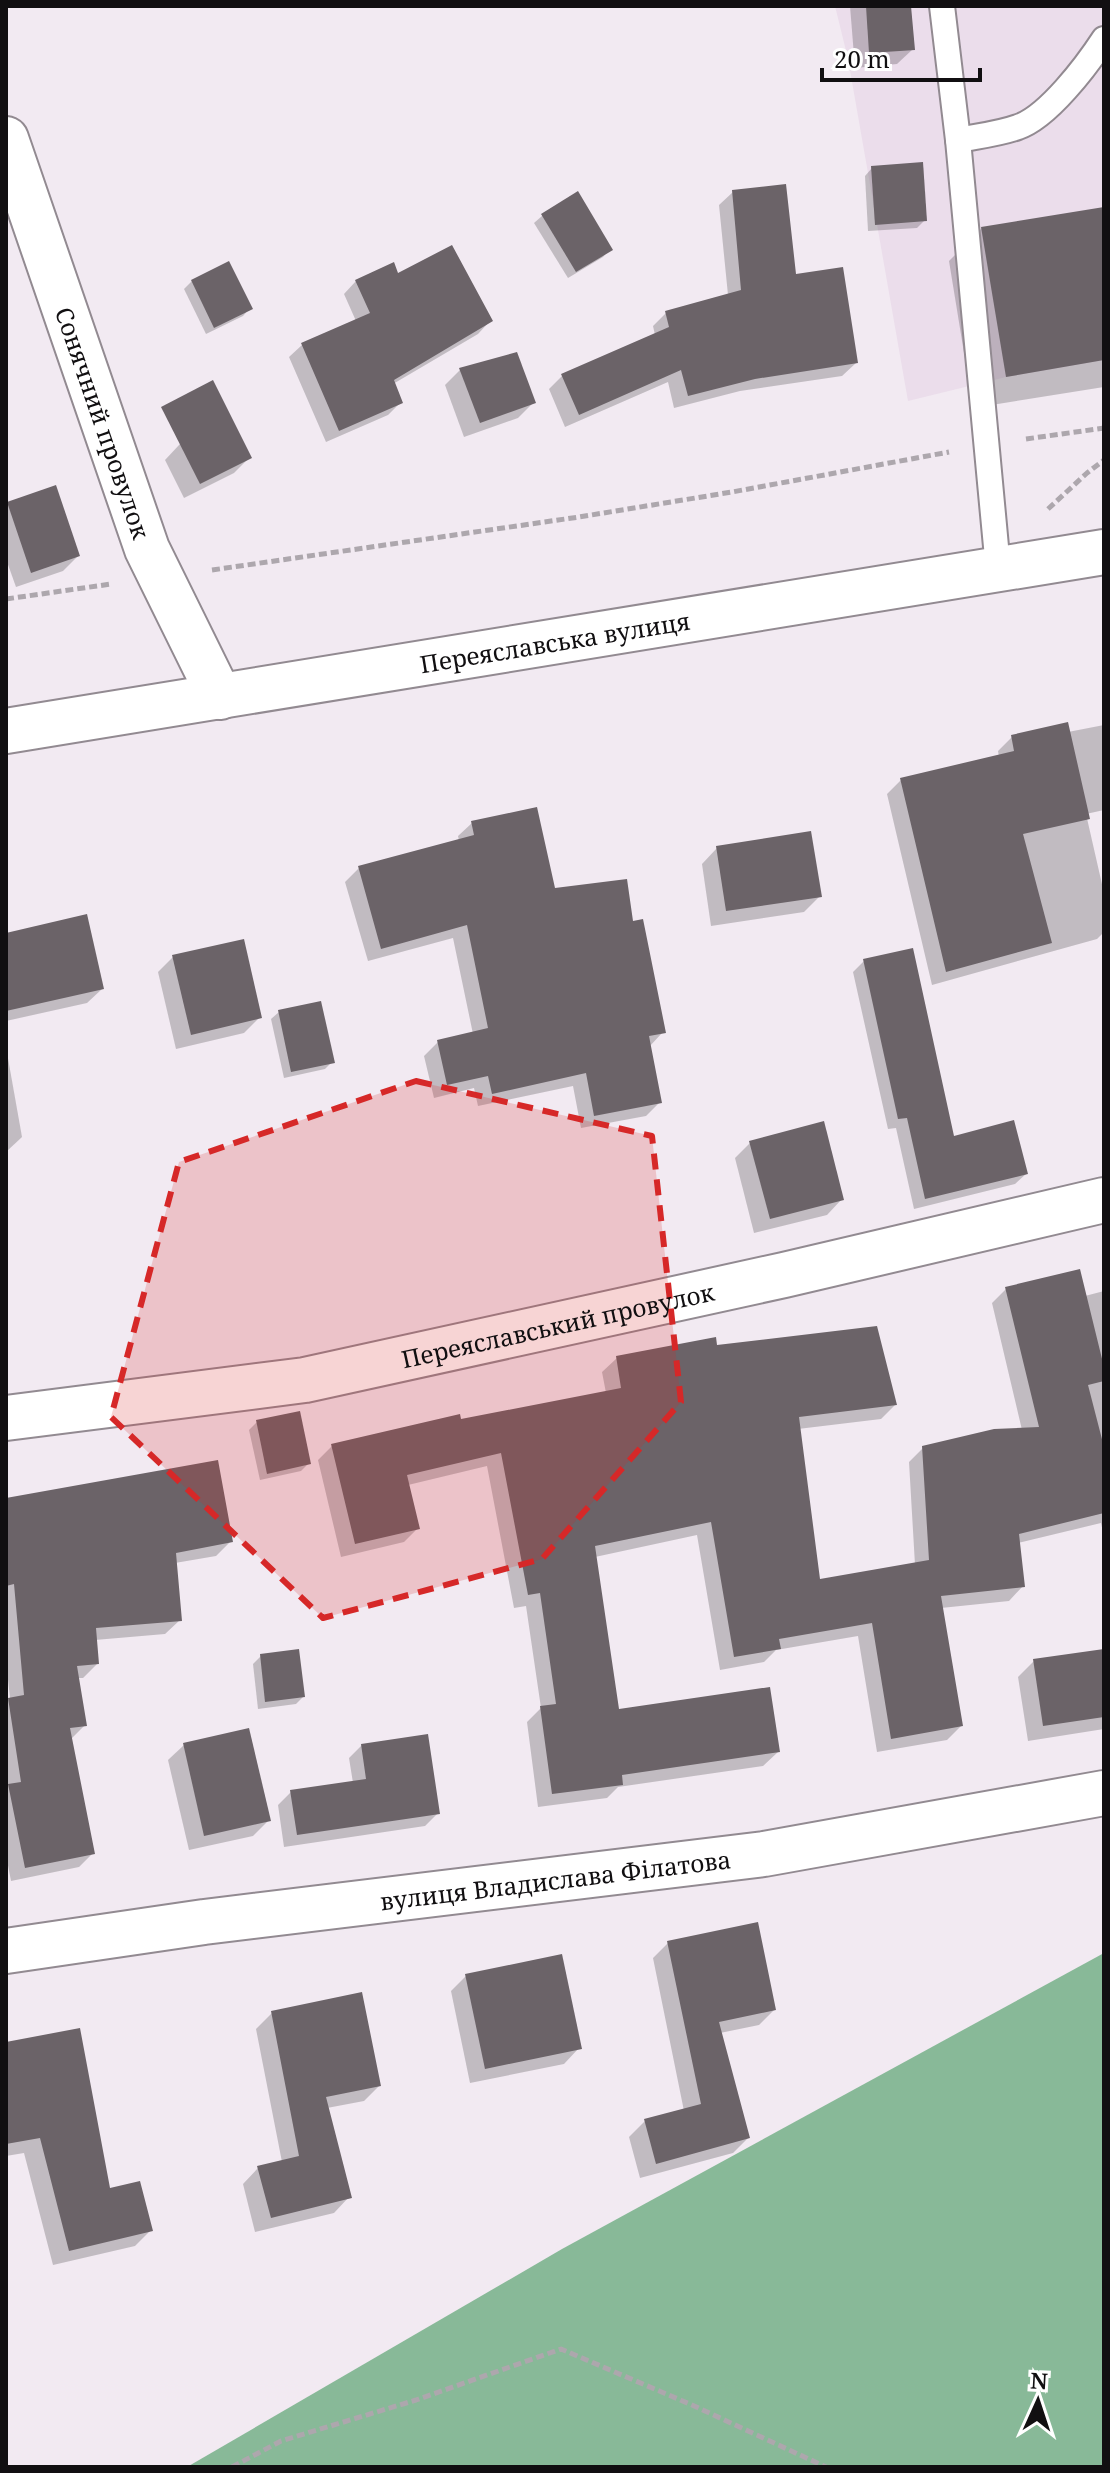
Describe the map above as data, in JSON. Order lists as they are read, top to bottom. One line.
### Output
{"streets":{"street":["Сонячний провулок","Переяславська вулиця","Переяславський провулок","вулиця Владислава Філатова"]},"crossings":[["Сонячний провулок","Переяславська вулиця"]],"scale_bar":"20 m","north":"top"}
